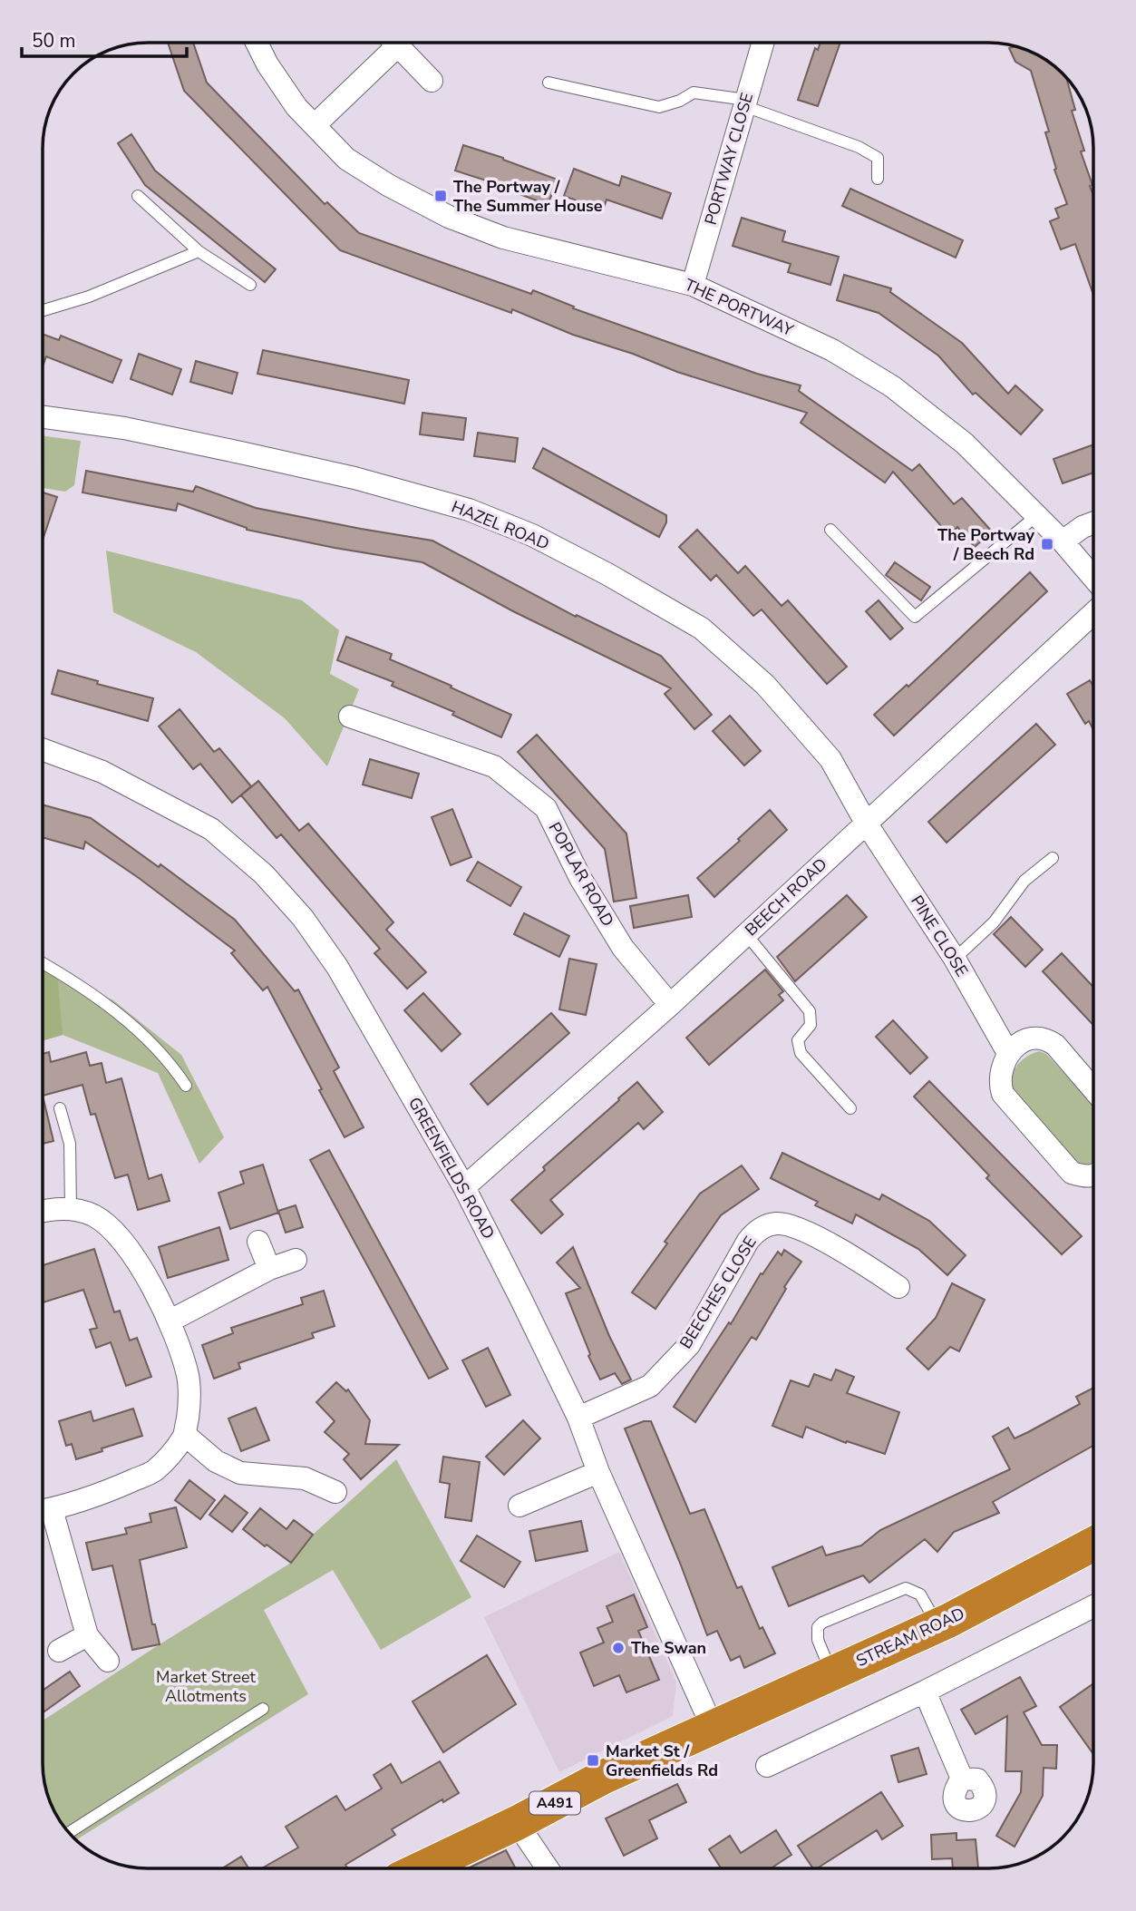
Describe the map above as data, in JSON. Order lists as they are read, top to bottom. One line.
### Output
{"streets":{"highway":["STREAM ROAD","A491"],"street":["PORTWAY CLOSE","THE PORTWAY","HAZEL ROAD","POPLAR ROAD","BEECH ROAD","PINE CLOSE","GREENFIELDS ROAD","BEECHES CLOSE"]},"crossings":[["PORTWAY CLOSE","THE PORTWAY"],["HAZEL ROAD","BEECH ROAD"],["HAZEL ROAD","PINE CLOSE"],["POPLAR ROAD","BEECH ROAD"],["BEECH ROAD","PINE CLOSE"],["BEECH ROAD","GREENFIELDS ROAD"],["GREENFIELDS ROAD","BEECHES CLOSE"],["GREENFIELDS ROAD","STREAM ROAD"],["GREENFIELDS ROAD","A491"],["STREAM ROAD","A491"]],"parks":["Market Street Allotments"],"places":{"transit":["The Portway / The Summer House","The Portway / Beech Rd","Market St / Greenfields Rd"],"other":["The Swan"]},"scale_bar":"50 m"}
